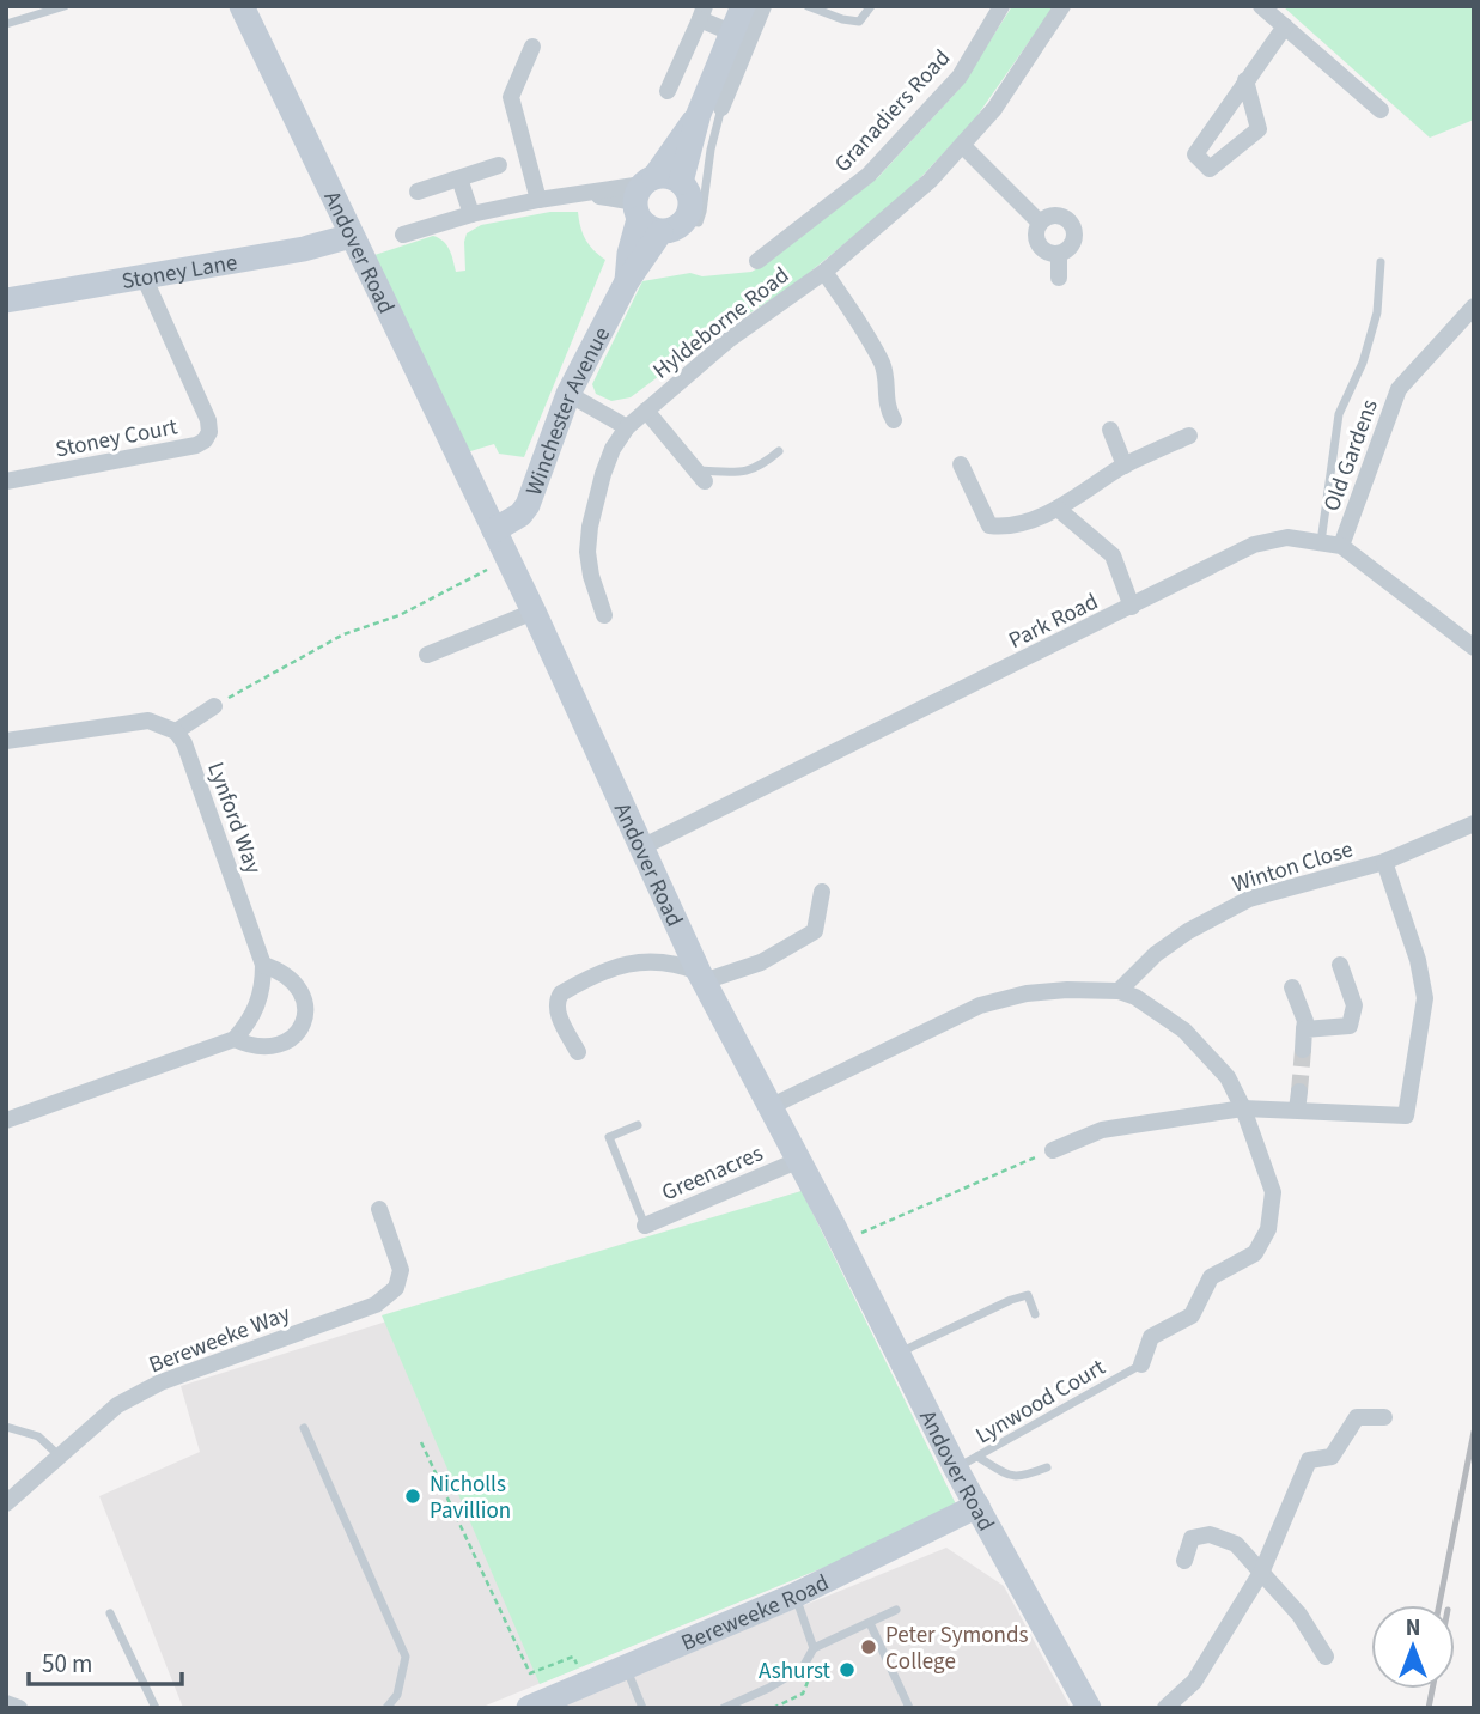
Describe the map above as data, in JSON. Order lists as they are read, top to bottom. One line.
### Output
{"streets":{"main road":["Andover Road","Stoney Lane","Winchester Avenue","Bereweeke Road"],"street":["Granadiers Road","Hyldeborne Road","Stoney Court","Old Gardens","Park Road","Lynford Way","Winton Close","Greenacres","Bereweeke Way"],"lane":["Lynwood Court"]},"crossings":[["Andover Road","Stoney Lane"],["Andover Road","Winchester Avenue"],["Andover Road","Park Road"],["Andover Road","Greenacres"],["Andover Road","Lynwood Court"],["Andover Road","Bereweeke Road"],["Stoney Lane","Stoney Court"],["Old Gardens","Park Road"]],"places":["Nicholls Pavillion","Peter Symonds College","Ashurst"],"scale_bar":"50 m","north":"top"}
